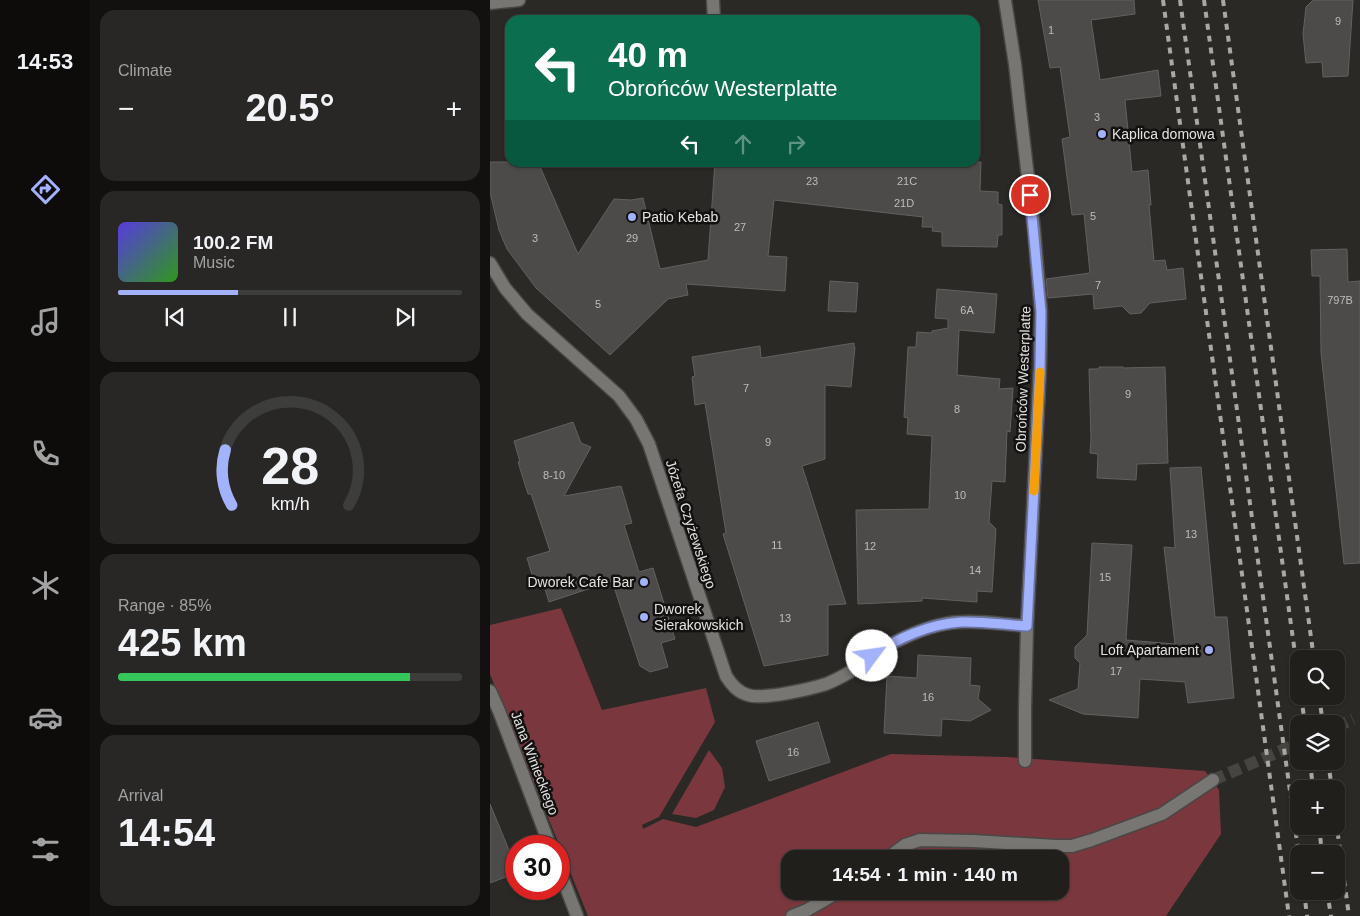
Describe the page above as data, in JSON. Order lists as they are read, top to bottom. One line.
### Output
{"streets":{"street":["Obrońców Westerplatte","Józefa Czyżewskiego","Jana Winieckiego"]},"crossings":[["Obrońców Westerplatte","Józefa Czyżewskiego"]],"places":["Kaplica domowa","Patio Kebab","Dworek Cafe Bar","Dworek Sierakowskich","Loft Apartament"],"house_numbers":["9","1","3","23","21C","21D","5","27","3","29","7","797B","5","6A","7","9","8","9","8-10","10","13","11","12","14","15","13","17","16","16"],"page":{"tabs":"14:53","tile":["Climate",["Range · 85%","425 km"],["Arrival","14:54"]],"turn":["40 m","Obrońców Westerplatte"],"heat":["−","20.5°","+"],"song":["100.2 FM","Music"],"map_buttons":["+","−"],"limit":"30","trip":"14:54 · 1 min · 140 m","gauge":["28","km/h"]}}
